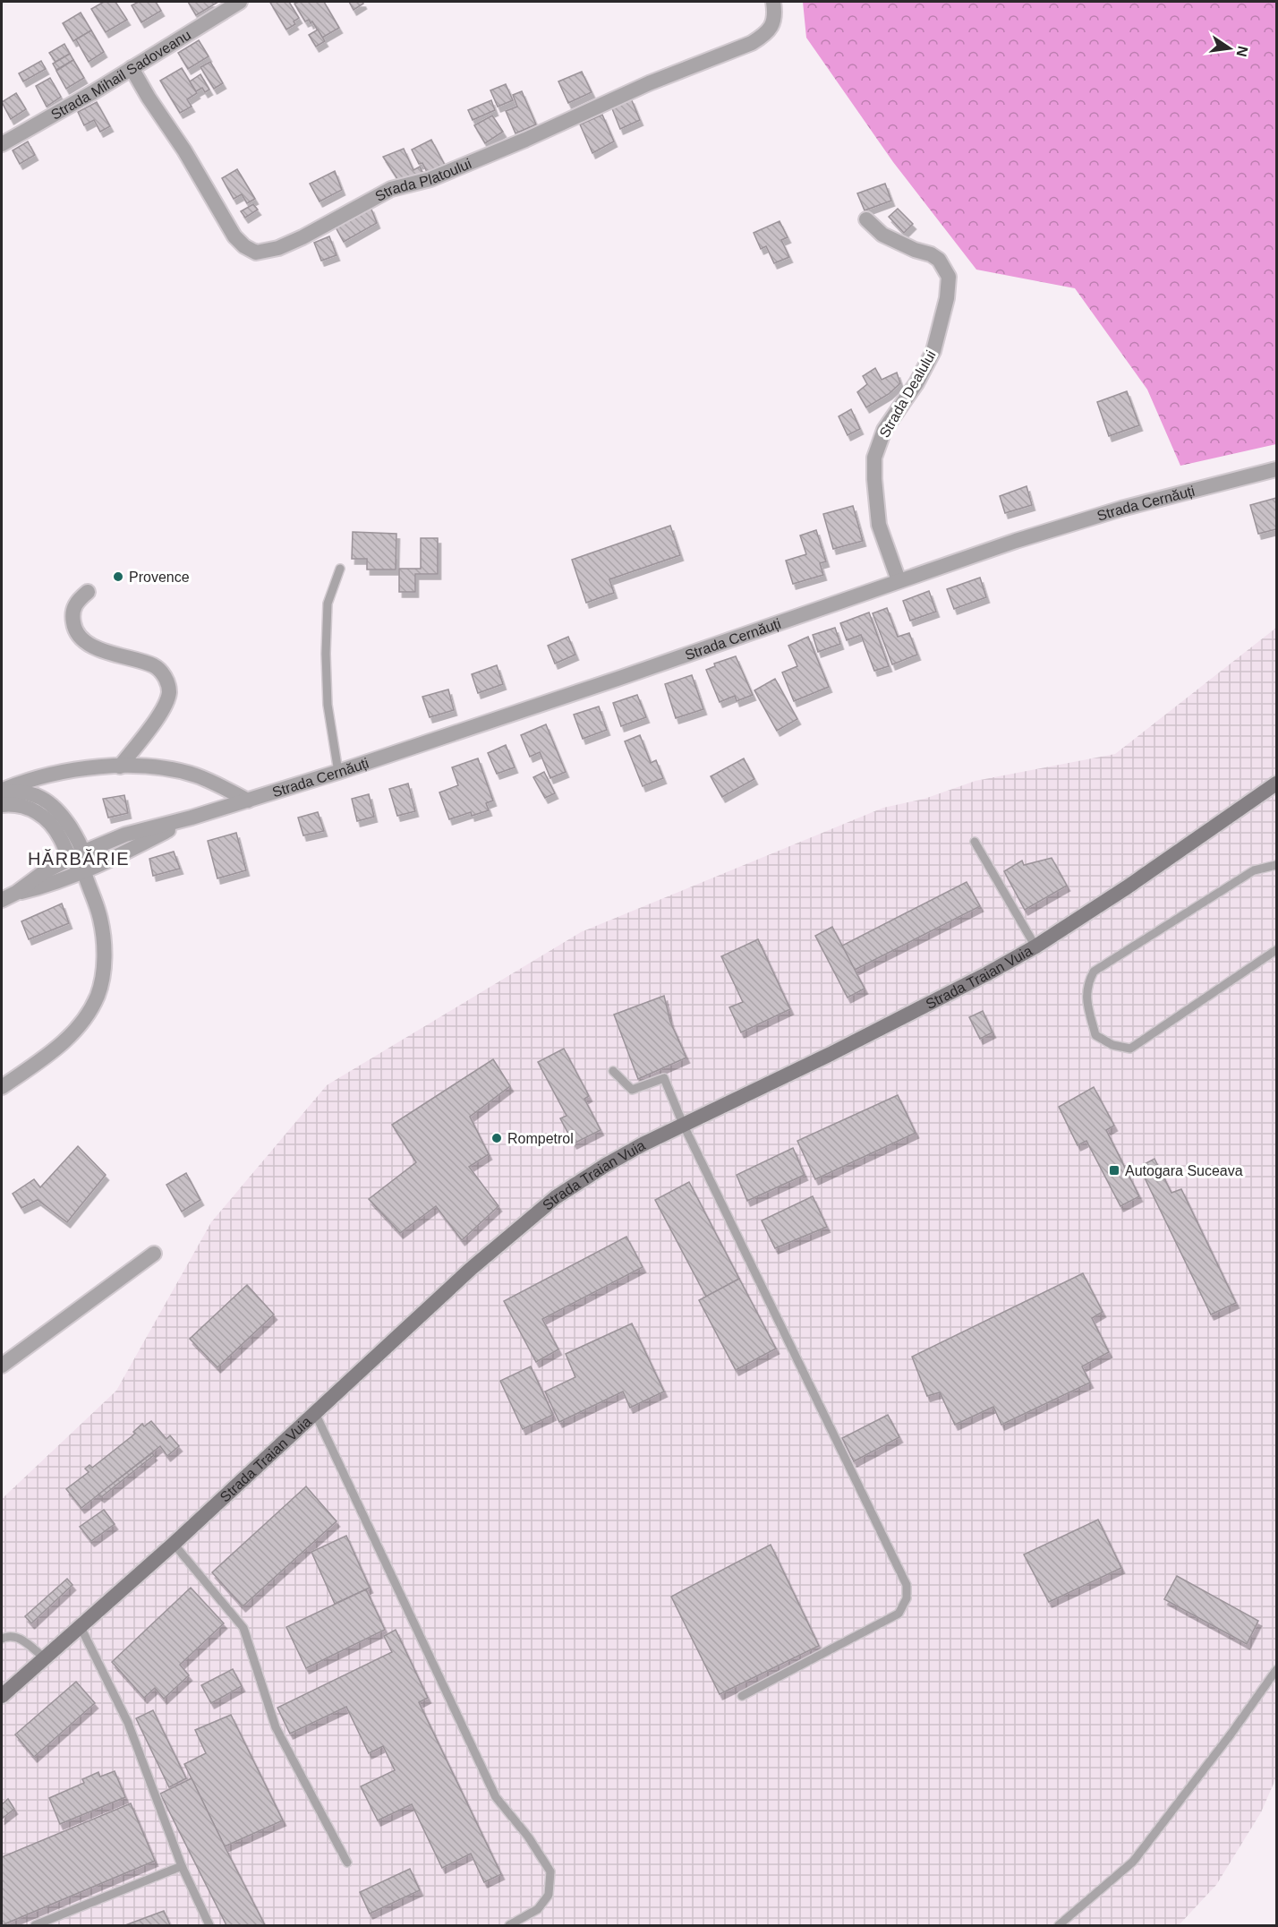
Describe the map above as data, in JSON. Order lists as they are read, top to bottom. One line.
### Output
{"streets":{"main road":["Strada Traian Vuia"],"street":["Strada Mihail Sadoveanu","Strada Platoului","Strada Dealului","Strada Cernăuți"]},"crossings":[["Strada Mihail Sadoveanu","Strada Platoului"],["Strada Dealului","Strada Cernăuți"]],"districts":["HĂRBĂRIE"],"places":{"other":["Provence","Rompetrol"],"transit":["Autogara Suceava"]},"north":"right"}
